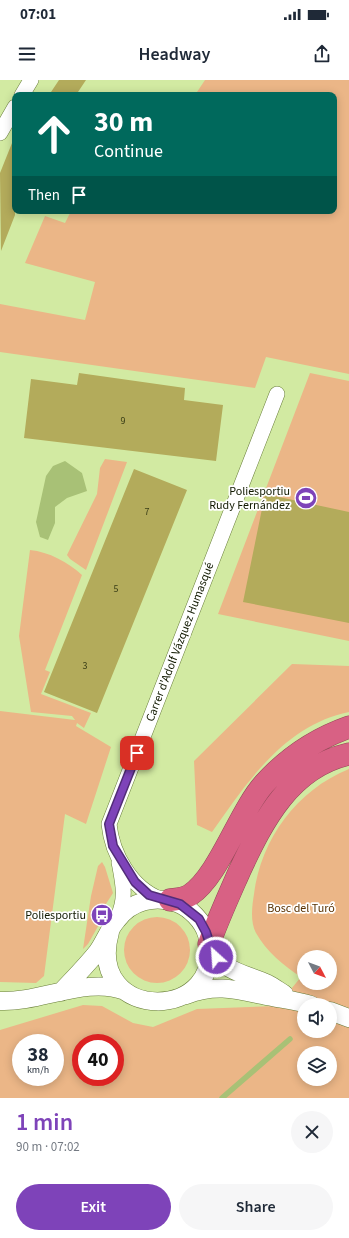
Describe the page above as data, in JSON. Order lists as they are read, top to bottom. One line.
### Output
{"streets":{"street":["Carrer d'Adolf Vázquez Humasqué"]},"parks":["Bosc del Turó"],"places":{"sports":["Poliesportiu Rudy Fernández"],"bus stop":["Poliesportiu"]},"house_numbers":["9","7","5","3"],"north":"bottom right","page":{"status":"07:01","header":"Headway","turn":["30 m","Continue"],"then":"Then","speed":"38 km/h","limit":"40","heading":["1 min","90 m · 07:02"],"buttons":["Exit","Share"]}}
